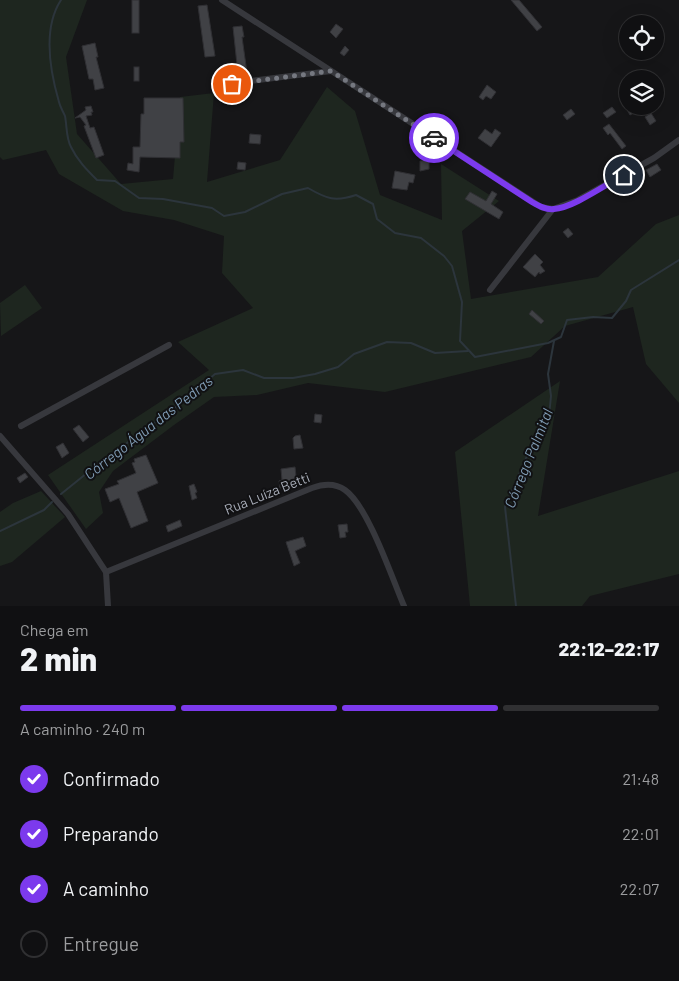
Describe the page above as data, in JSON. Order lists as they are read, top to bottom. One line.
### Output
{"streets":{"street":["Rua Luíza Betti"]},"water":["Córrego Água das Pedras","Córrego Palmital"],"page":{"heading":["2 min","Chega em","22:12–22:17"],"bar":"A caminho · 240 m","list":[["Confirmado","21:48"],["Preparando","22:01"],["A caminho","22:07"],"Entregue"]}}
